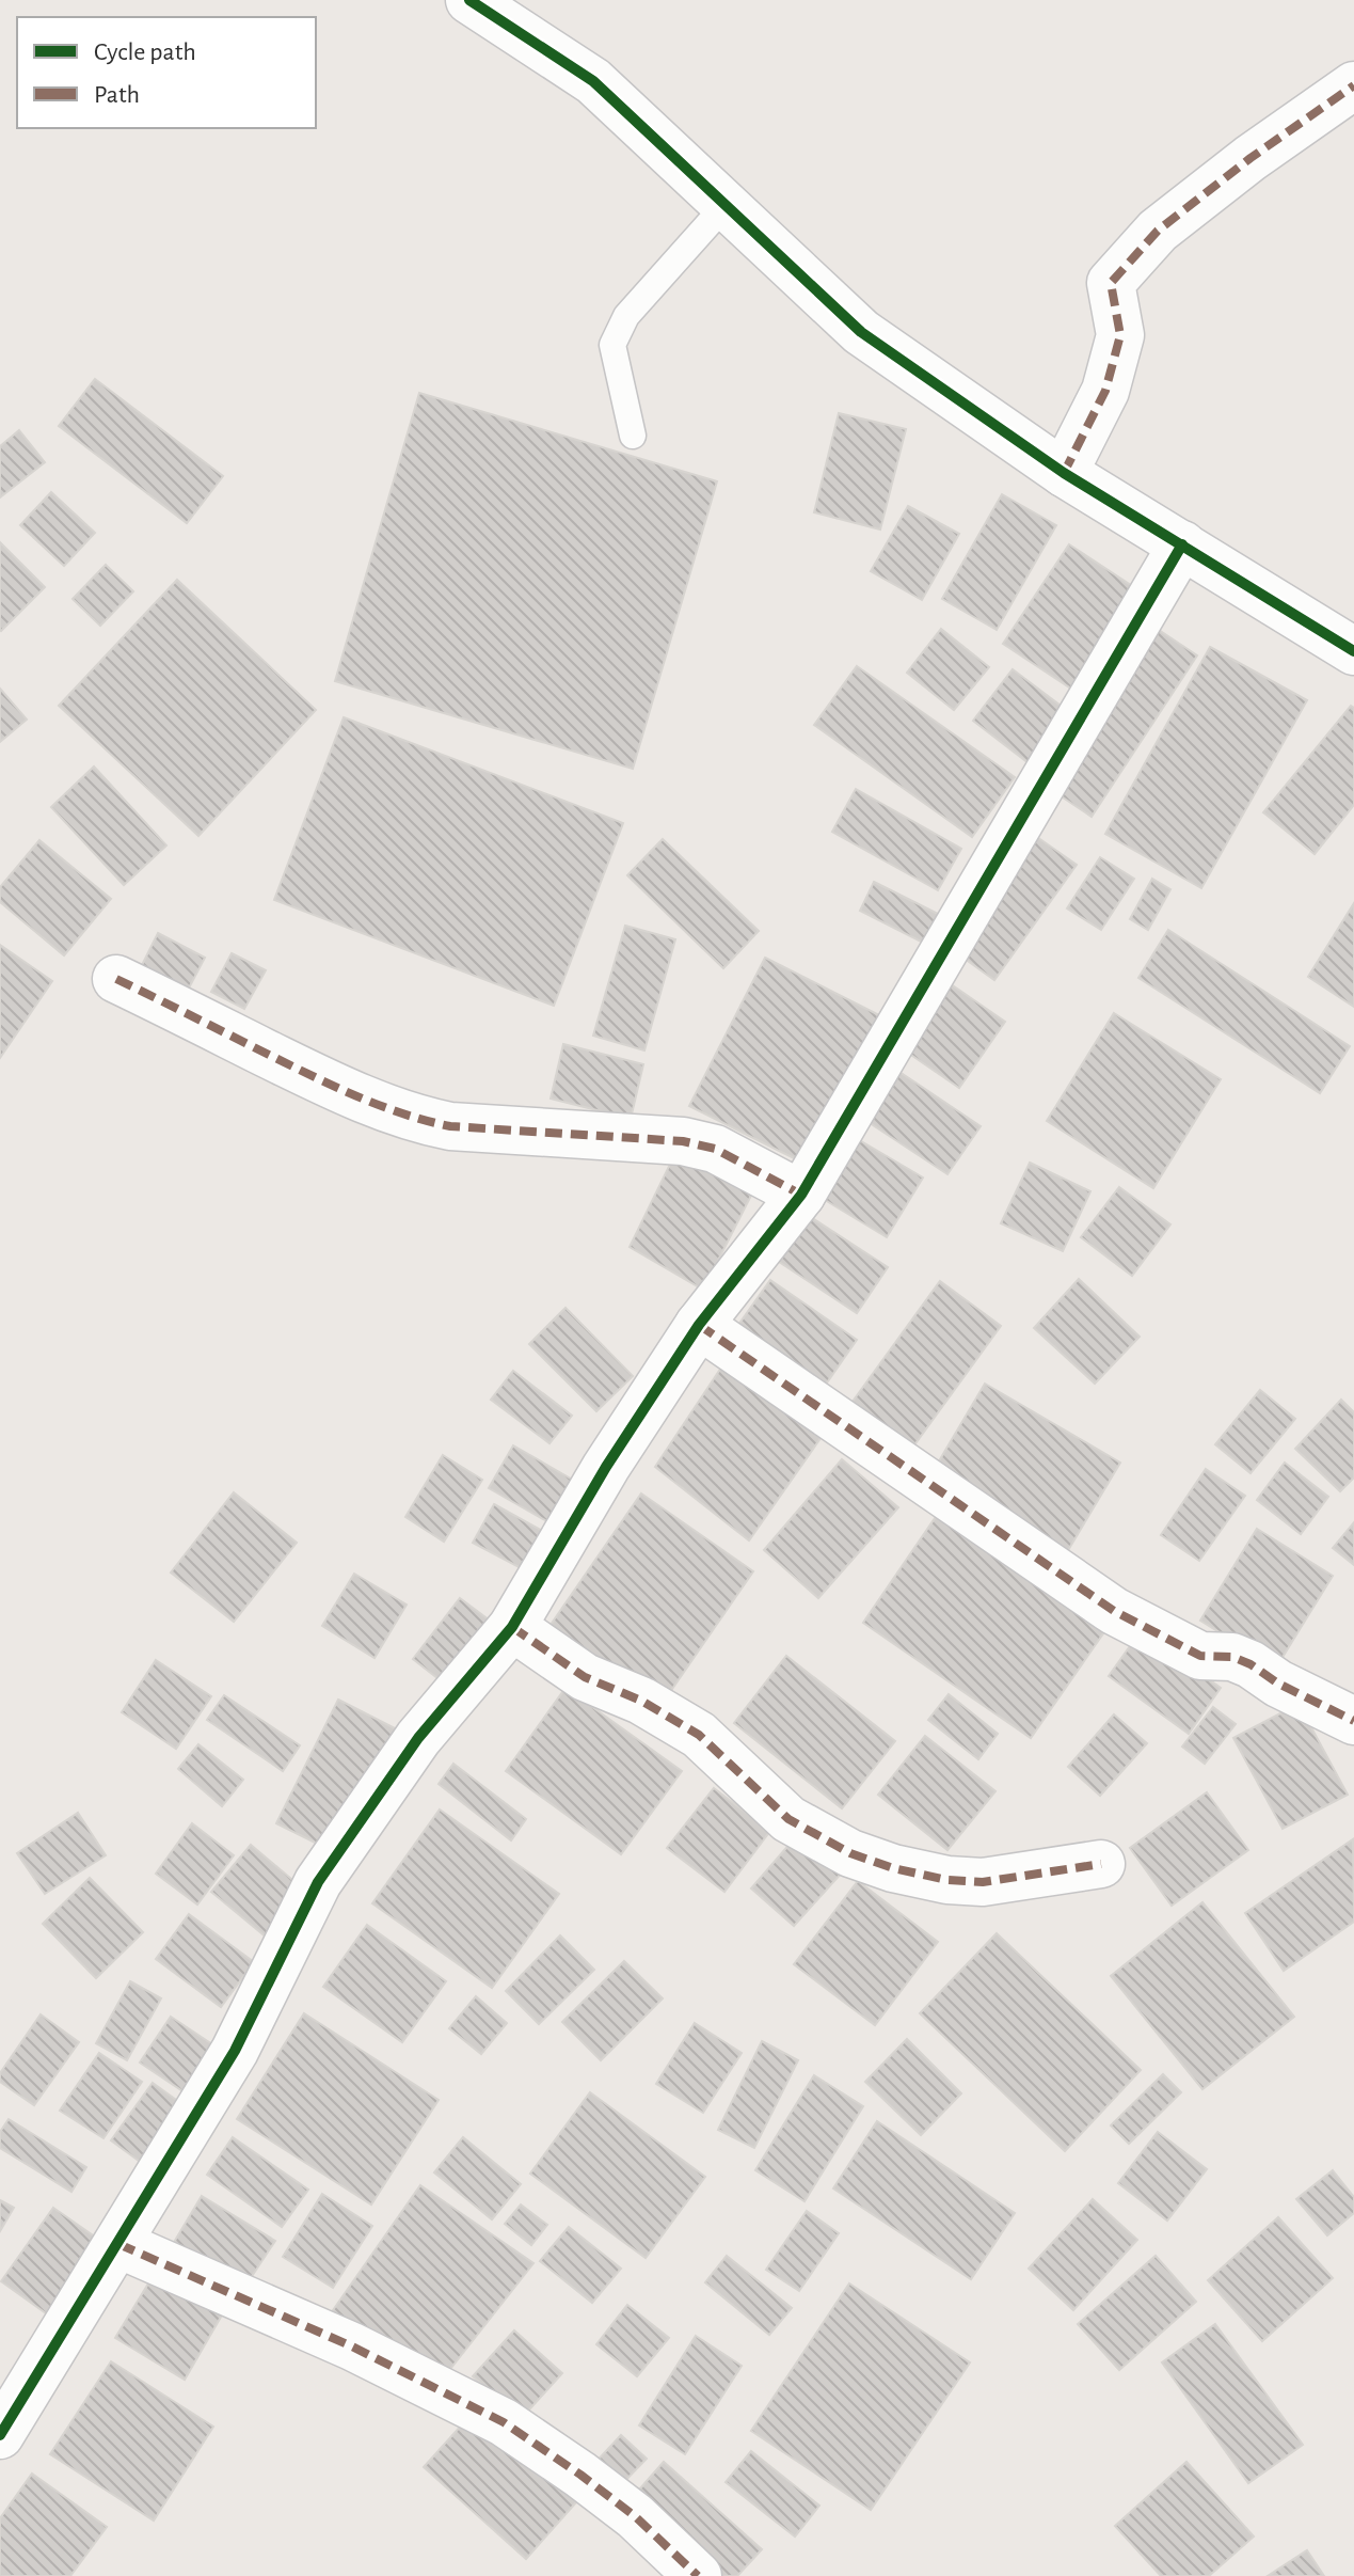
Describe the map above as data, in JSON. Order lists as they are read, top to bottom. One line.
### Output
{"legend":["Cycle path","Path"]}
